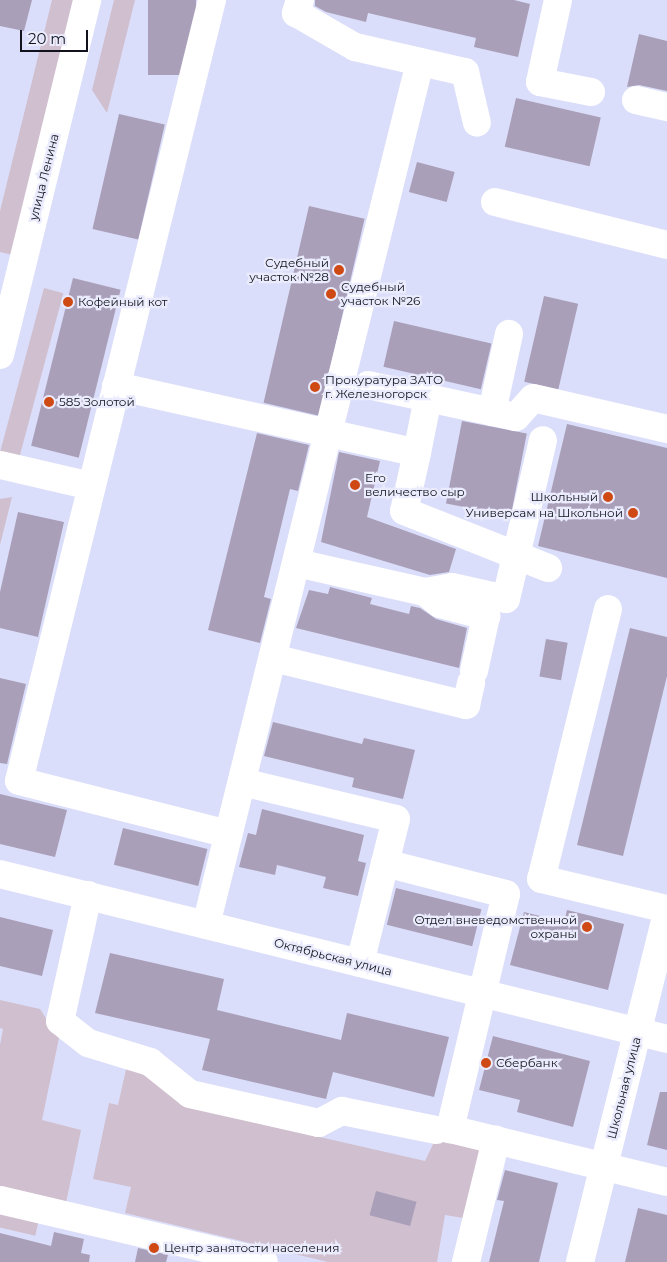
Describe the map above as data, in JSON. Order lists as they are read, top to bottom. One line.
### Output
{"streets":{"street":["улица Ленина","Октябрьская улица","Школьная улица"]},"crossings":[["Октябрьская улица","Школьная улица"]],"places":["Судебный участок №28","Судебный участок №26","Кофейный кот","Прокуратура ЗАТО г. Железногорск","585 Золотой","Его величество сыр","Школьный","Универсам на Школьной","Отдел вневедомственной охраны","Сбербанк","Центр занятости населения"],"scale_bar":"20 m"}
